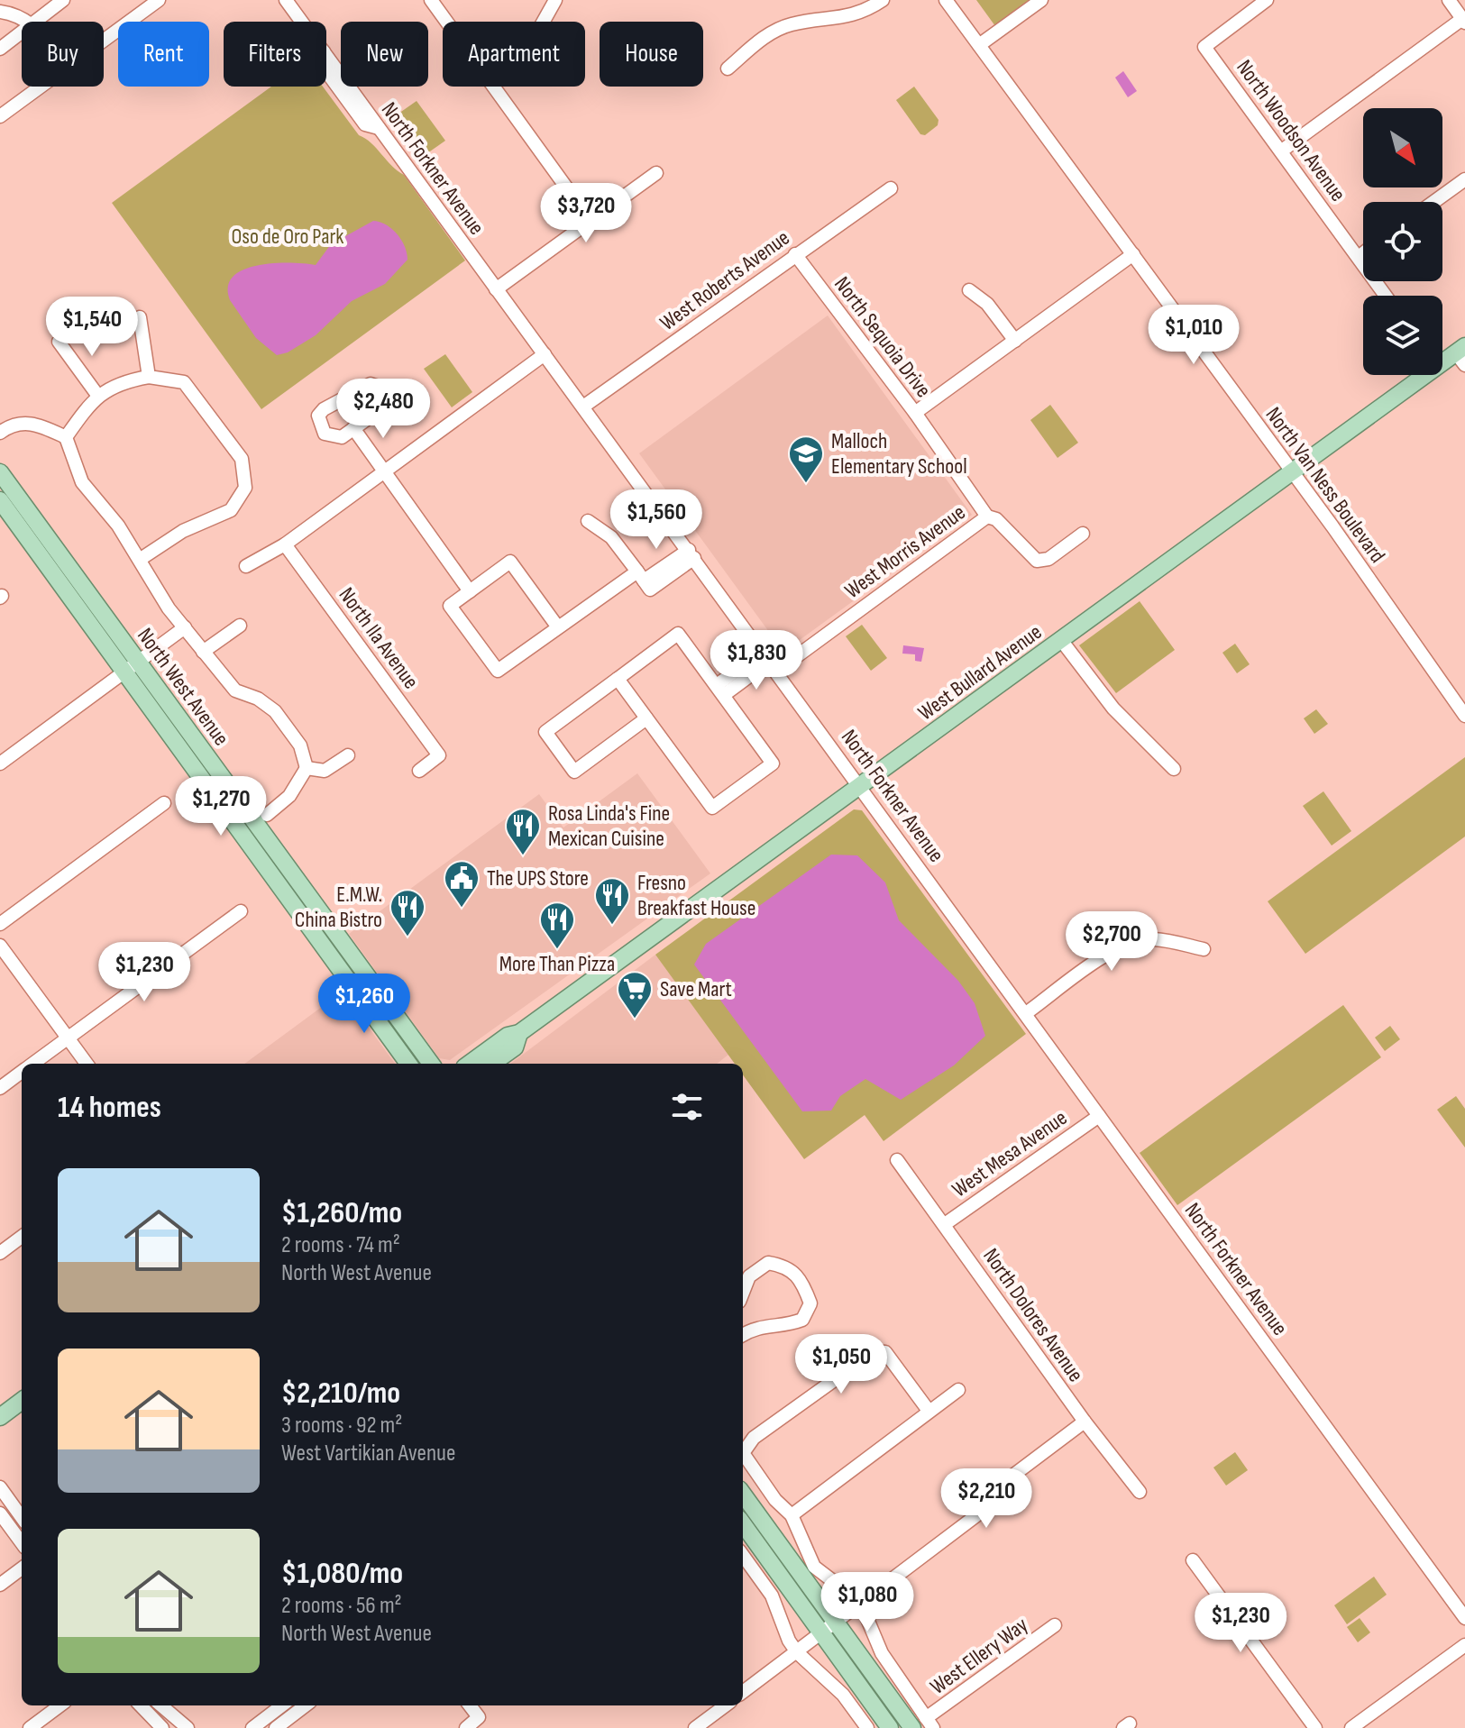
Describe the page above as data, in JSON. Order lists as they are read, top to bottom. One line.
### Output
{"streets":{"main road":["West Bullard Avenue","North West Avenue"],"street":["North Woodson Avenue","North Forkner Avenue","West Roberts Avenue","North Sequoia Drive","North Van Ness Boulevard","West Morris Avenue","North Ila Avenue","West Mesa Avenue","North Dolores Avenue","West Ellery Way"]},"crossings":[["North Forkner Avenue","West Roberts Avenue"],["North Forkner Avenue","West Morris Avenue"],["North Forkner Avenue","West Bullard Avenue"],["North Forkner Avenue","West Mesa Avenue"],["West Roberts Avenue","North Sequoia Drive"],["North Sequoia Drive","West Morris Avenue"],["North Van Ness Boulevard","West Bullard Avenue"],["West Mesa Avenue","North Dolores Avenue"]],"parks":["Oso de Oro Park"],"places":{"school or university":["Malloch Elementary School"],"restaurant":["Rosa Linda's Fine Mexican Cuisine","Fresno Breakfast House","E.M.W. China Bistro","More Than Pizza"],"public building":["The UPS Store"],"supermarket":["Save Mart"]},"north":"bottom right","page":{"chip":["Buy","Rent","Filters","New","Apartment","House"],"price":["$3,720","$1,540","$1,010","$2,480","$1,560","$1,830","$1,270","$2,700","$1,230","$1,260","$1,050","$2,210","$1,080","$1,230"],"heading":"14 homes","list":[{"name":"$1,260/mo","note":"2 rooms · 74 m² · North West Avenue"},{"name":"$2,210/mo","note":"3 rooms · 92 m² · West Vartikian Avenue"},{"name":"$1,080/mo","note":"2 rooms · 56 m² · North West Avenue"}]}}
